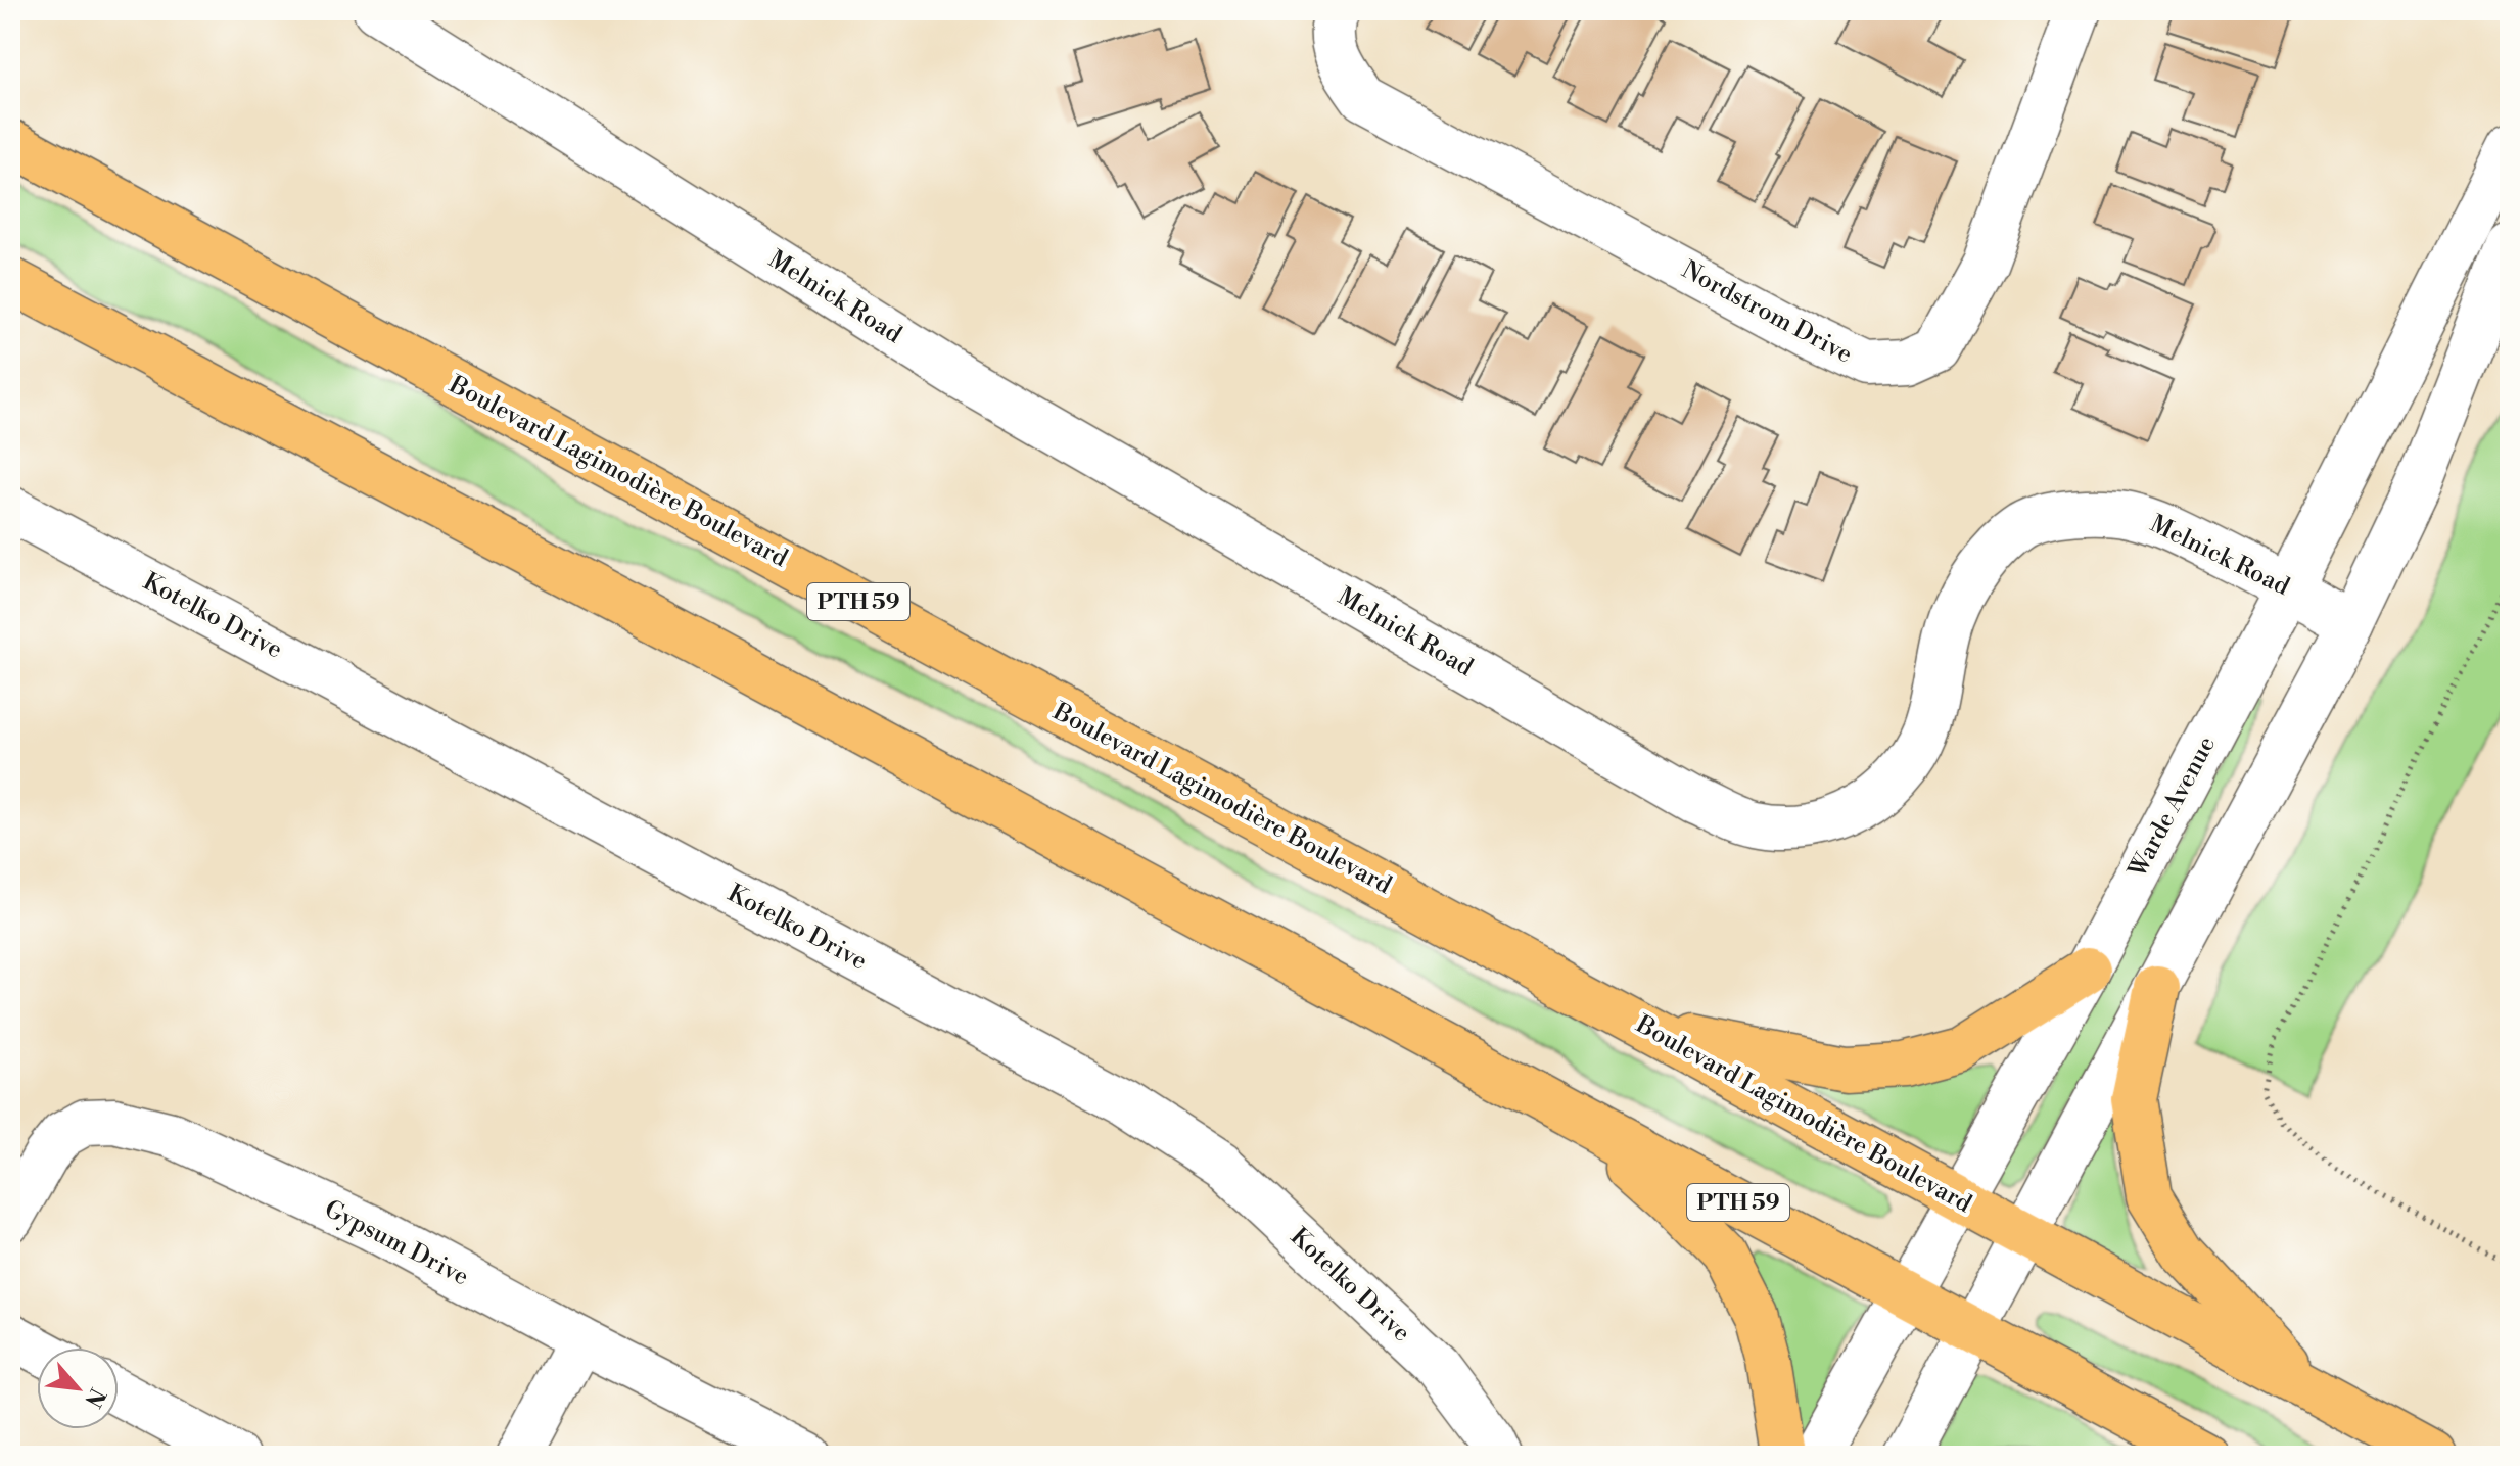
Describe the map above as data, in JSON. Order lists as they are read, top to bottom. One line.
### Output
{"streets":{"main road":["Boulevard Lagimodière Boulevard","PTH 59"],"street":["Melnick Road","Nordstrom Drive","Kotelko Drive","Warde Avenue","Gypsum Drive"]},"crossings":[["Melnick Road","Warde Avenue"],["Boulevard Lagimodière Boulevard","Warde Avenue"],["PTH 59","Warde Avenue"]],"north":"bottom right"}
